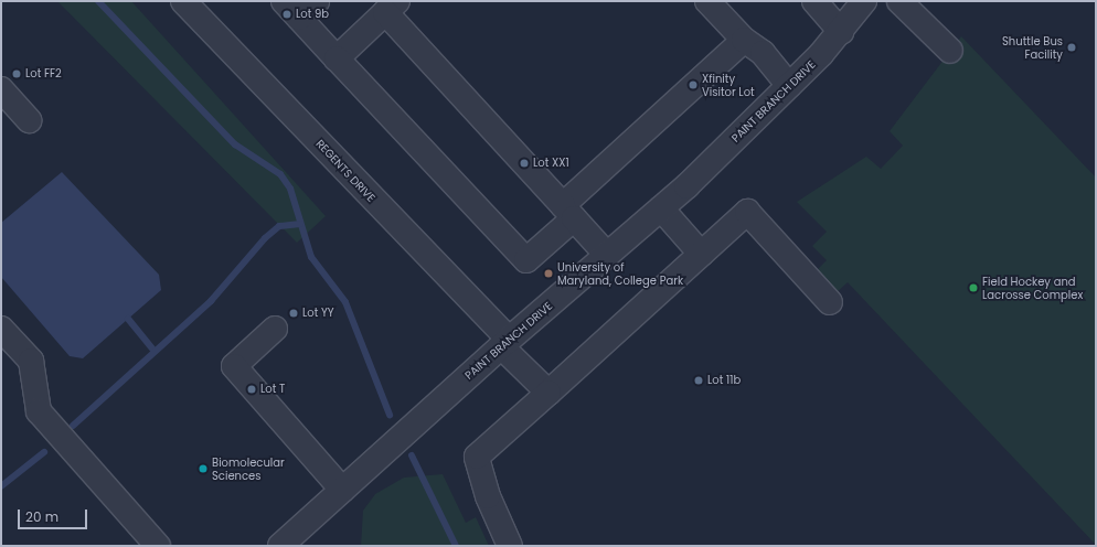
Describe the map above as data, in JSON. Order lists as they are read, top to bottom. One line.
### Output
{"streets":{"street":["PAINT BRANCH DRIVE","REGENTS DRIVE"]},"crossings":[["PAINT BRANCH DRIVE","REGENTS DRIVE"]],"places":["Lot 9b","Shuttle Bus Facility","Lot FF2","Xfinity Visitor Lot","Lot XX1","University of Maryland, College Park","Field Hockey and Lacrosse Complex","Lot YY","Lot 11b","Lot T","Biomolecular Sciences"],"scale_bar":"20 m"}
